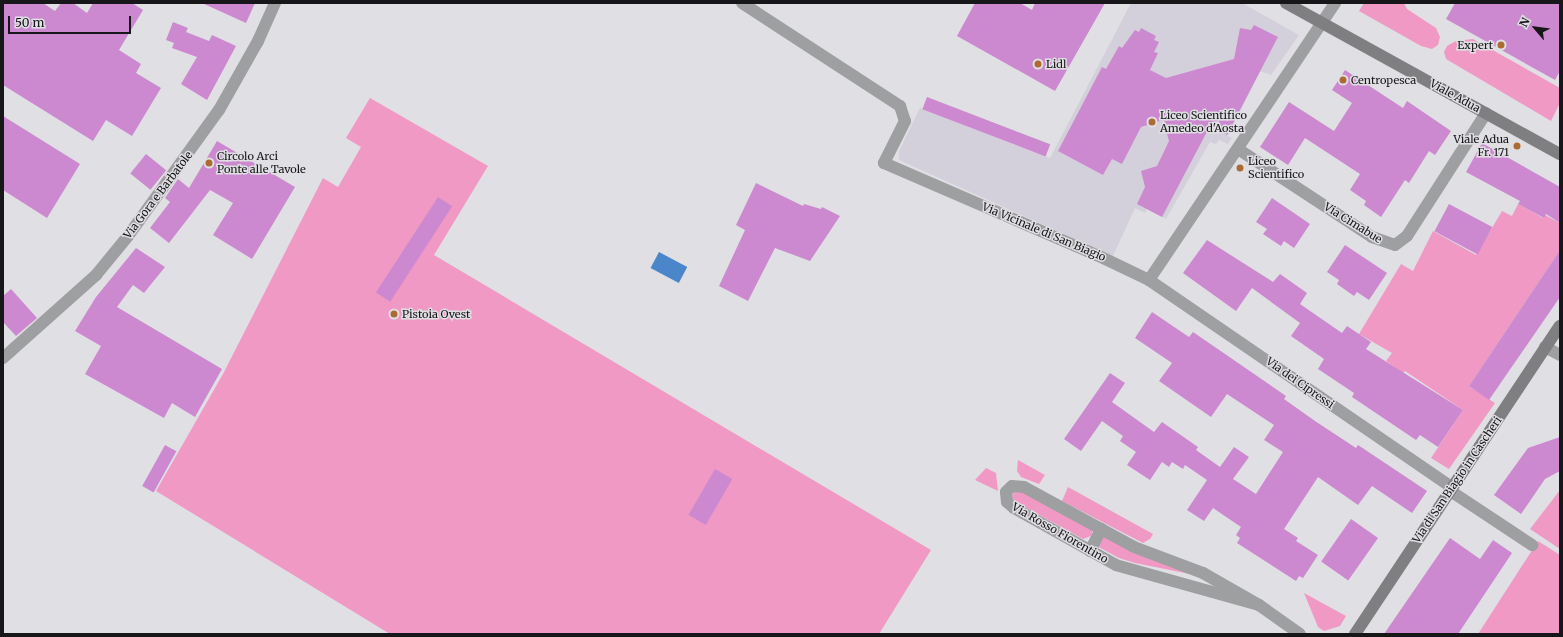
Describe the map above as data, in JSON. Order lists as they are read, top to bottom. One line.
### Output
{"streets":{"street":["Viale Adua","Via Gora e Barbatole","Via Cimabue","Via Vicinale di San Biagio","Via dei Cipressi","Via di San Biagio in Cascheri","Via Rosso Fiorentino"]},"crossings":[["Viale Adua","Via Cimabue"],["Via Vicinale di San Biagio","Via dei Cipressi"],["Via dei Cipressi","Via di San Biagio in Cascheri"]],"places":["Expert","Lidl","Centropesca","Liceo Scientifico Amedeo d'Aosta","Viale Adua Fr. 171","Circolo Arci Ponte alle Tavole","Liceo Scientifico","Pistoia Ovest"],"scale_bar":"50 m","north":"top left"}
